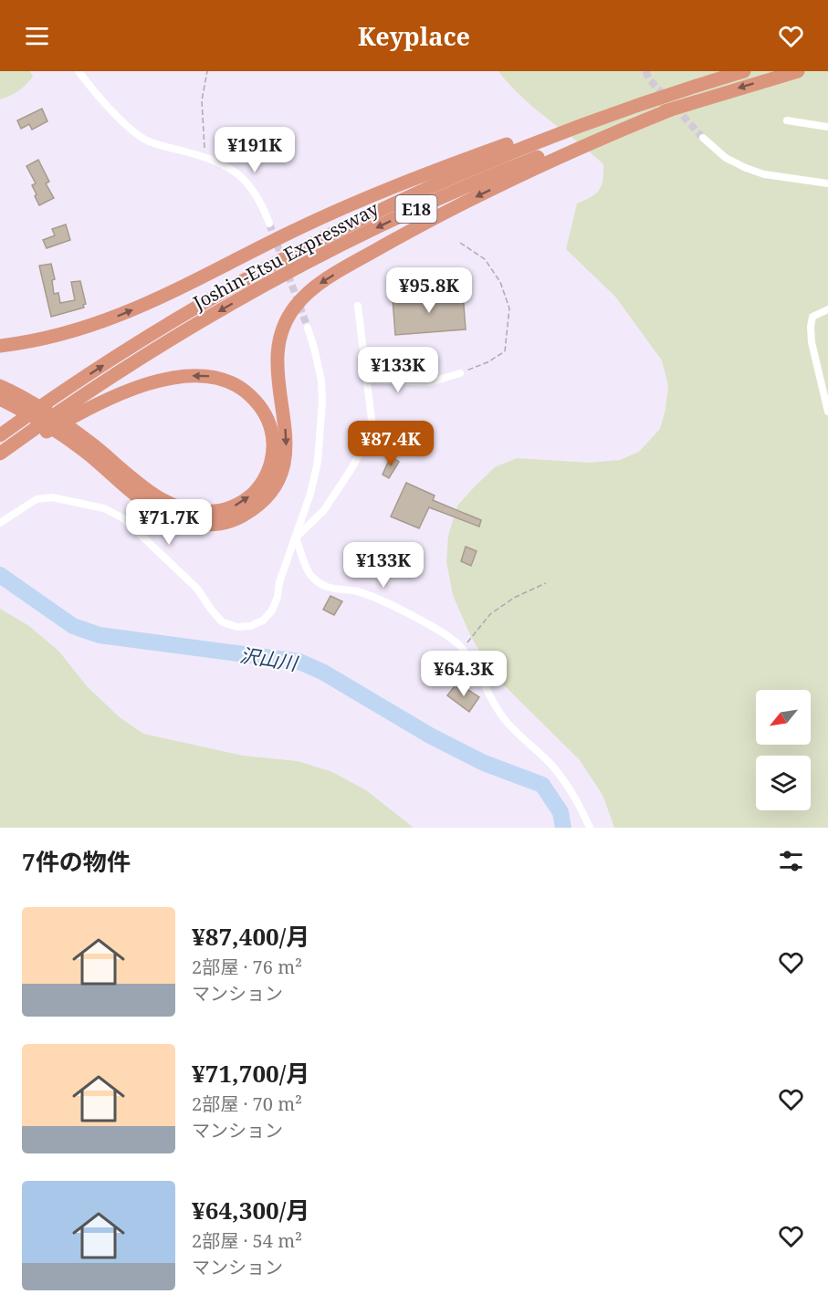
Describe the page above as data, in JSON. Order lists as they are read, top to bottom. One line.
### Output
{"streets":{"highway":["E18","Joshin-Etsu Expressway"]},"water":["沢山川"],"north":"bottom left","page":{"header":"Keyplace","price":["¥191K","¥95.8K","¥133K","¥87.4K","¥71.7K","¥133K","¥64.3K"],"heading":"7件の物件","list":[{"name":"¥87,400/月","note":"2部屋 · 76 m² · マンション"},{"name":"¥71,700/月","note":"2部屋 · 70 m² · マンション"},{"name":"¥64,300/月","note":"2部屋 · 54 m² · マンション"}]}}
